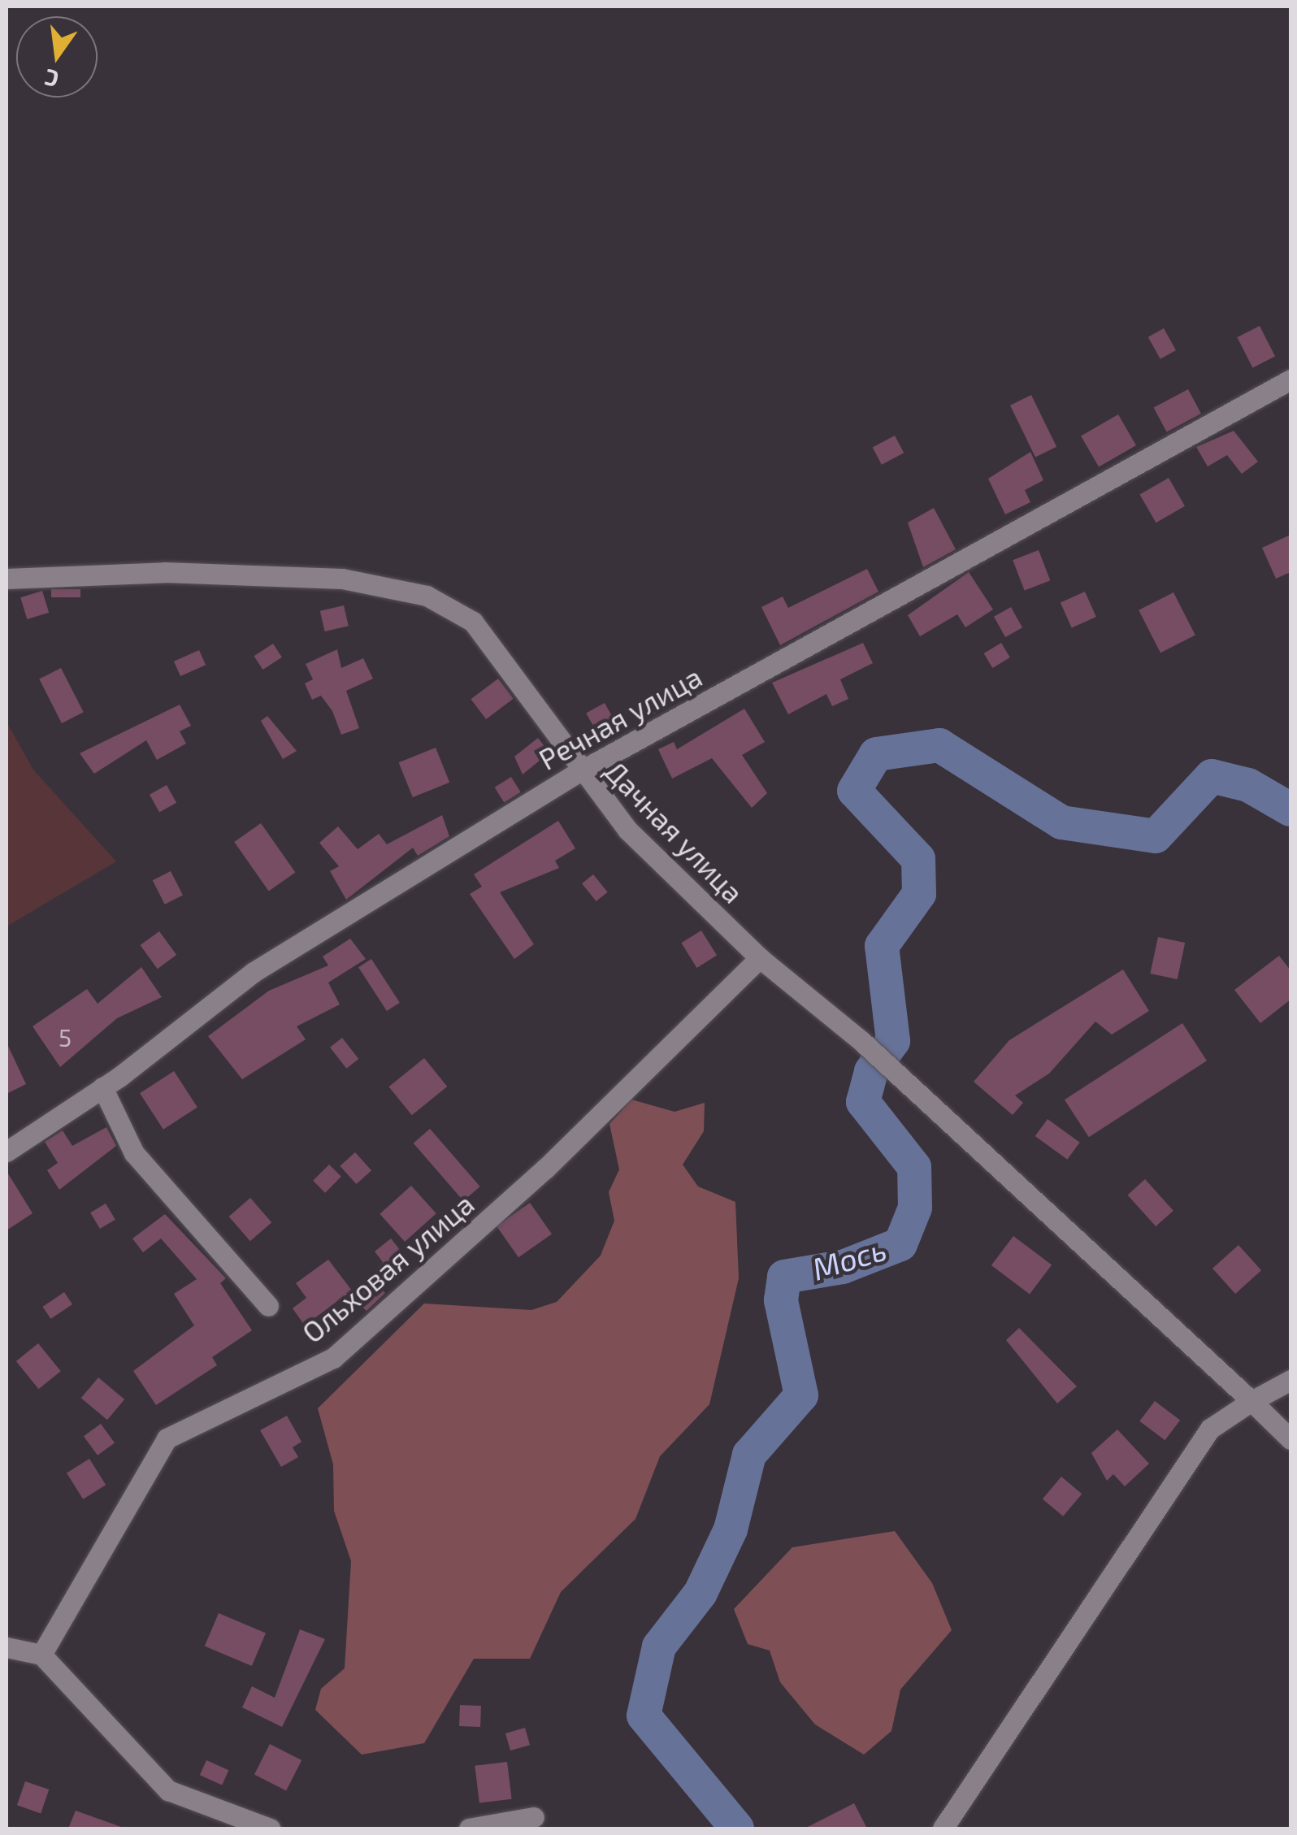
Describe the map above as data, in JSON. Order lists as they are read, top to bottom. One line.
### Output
{"streets":{"street":["Речная улица","Дачная улица","Ольховая улица"]},"crossings":[["Речная улица","Дачная улица"],["Речная улица","Ольховая улица"],["Дачная улица","Ольховая улица"]],"water":["Мось"],"house_numbers":["5"],"north":"bottom"}
